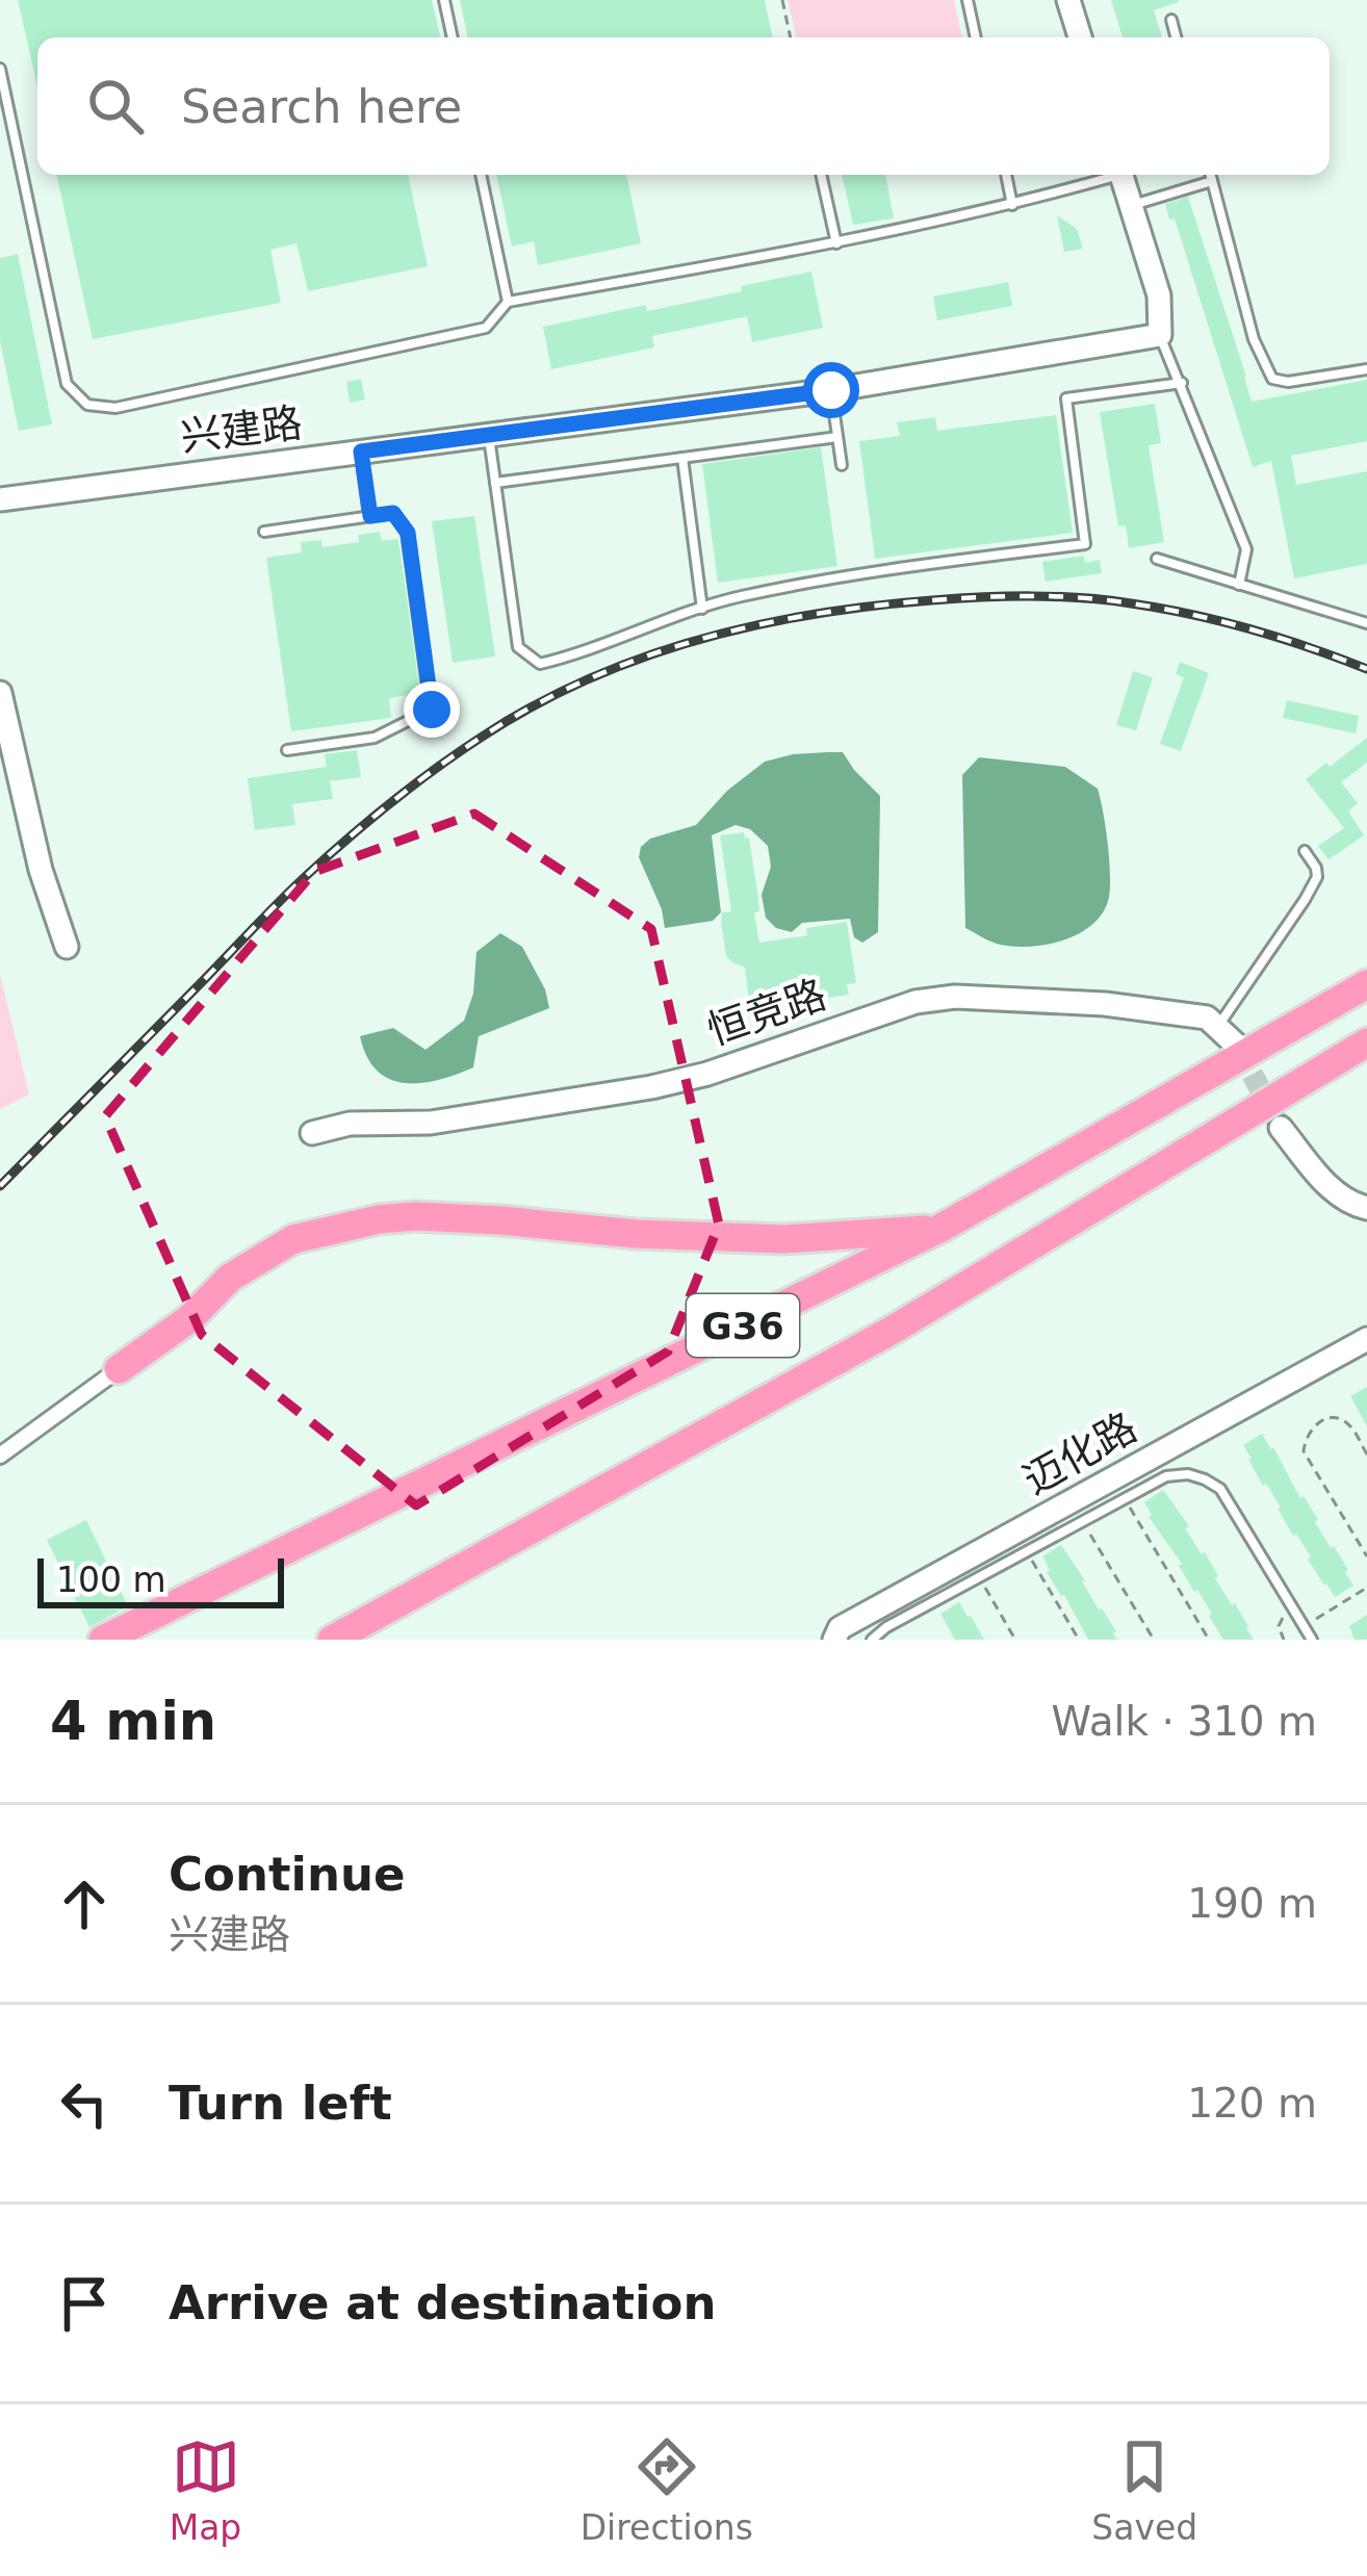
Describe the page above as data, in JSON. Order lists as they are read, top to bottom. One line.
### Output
{"streets":{"highway":["G36"],"street":["兴建路","恒竞路","迈化路"]},"scale_bar":"100 m","page":{"search":"Search here","scale":"100 m","heading":["4 min","Walk · 310 m"],"list":[["Continue","兴建路","190 m"],["Turn left","120 m"],"Arrive at destination"],"nav":["Map","Directions","Saved"]}}
